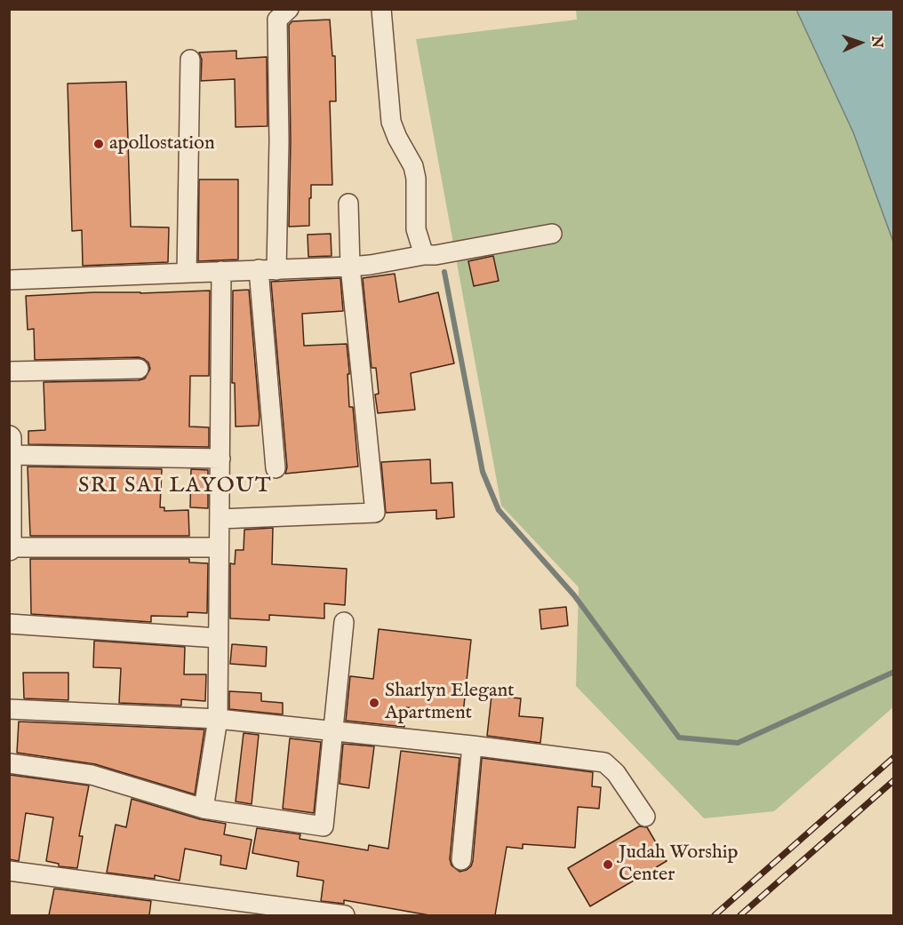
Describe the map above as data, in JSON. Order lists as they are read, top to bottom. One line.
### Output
{"districts":["SRI SAI LAYOUT"],"places":["apollostation","Sharlyn Elegant Apartment","Judah Worship Center"],"north":"right"}
